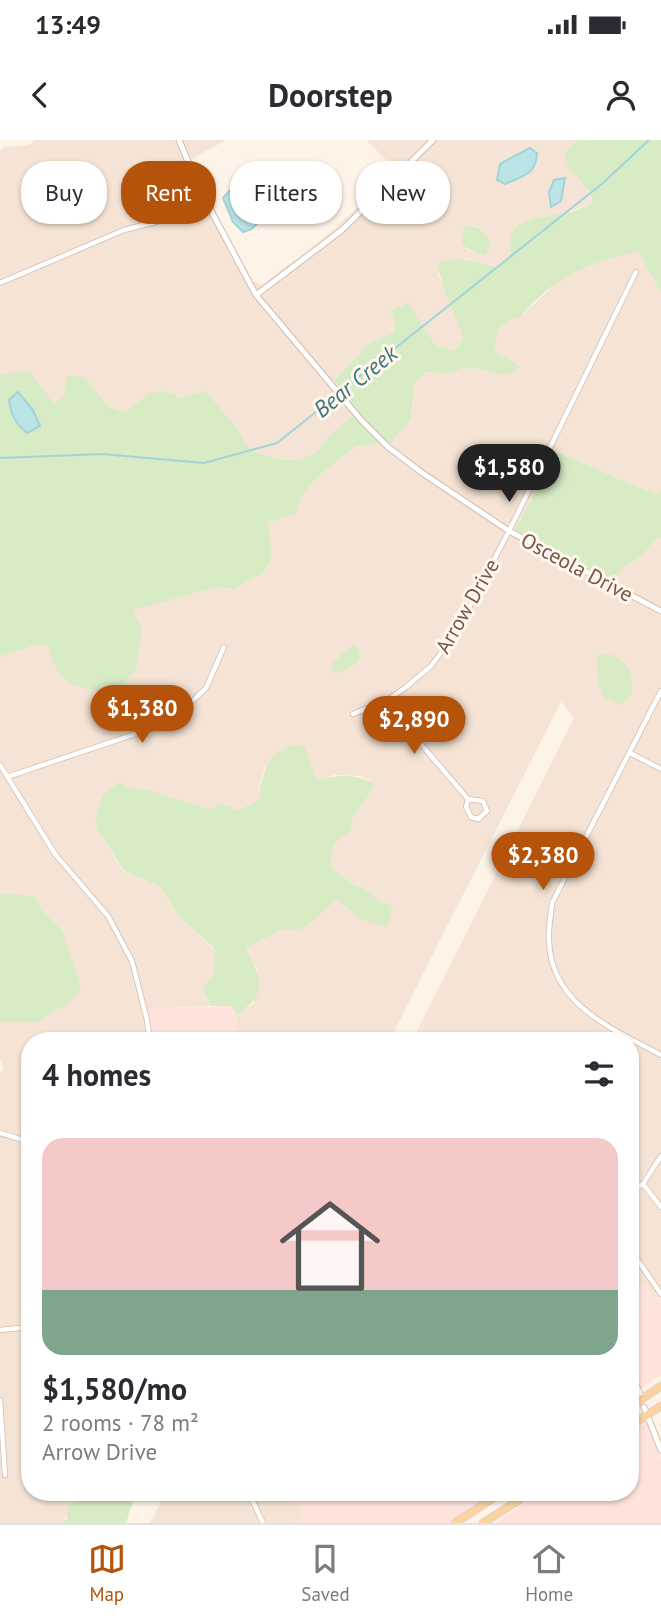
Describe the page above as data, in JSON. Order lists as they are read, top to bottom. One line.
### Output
{"streets":{"street":["Osceola Drive","Arrow Drive"]},"crossings":[["Osceola Drive","Arrow Drive"]],"water":["Bear Creek"],"page":{"status":"13:49","header":"Doorstep","chip":["Buy","Rent","Filters","New"],"price":["$1,580","$1,380","$2,890","$2,380"],"heading":"4 homes","list":[{"name":"$1,580/mo","note":"2 rooms · 78 m² · Arrow Drive"}],"tabs":["Map","Saved","Home"]}}
